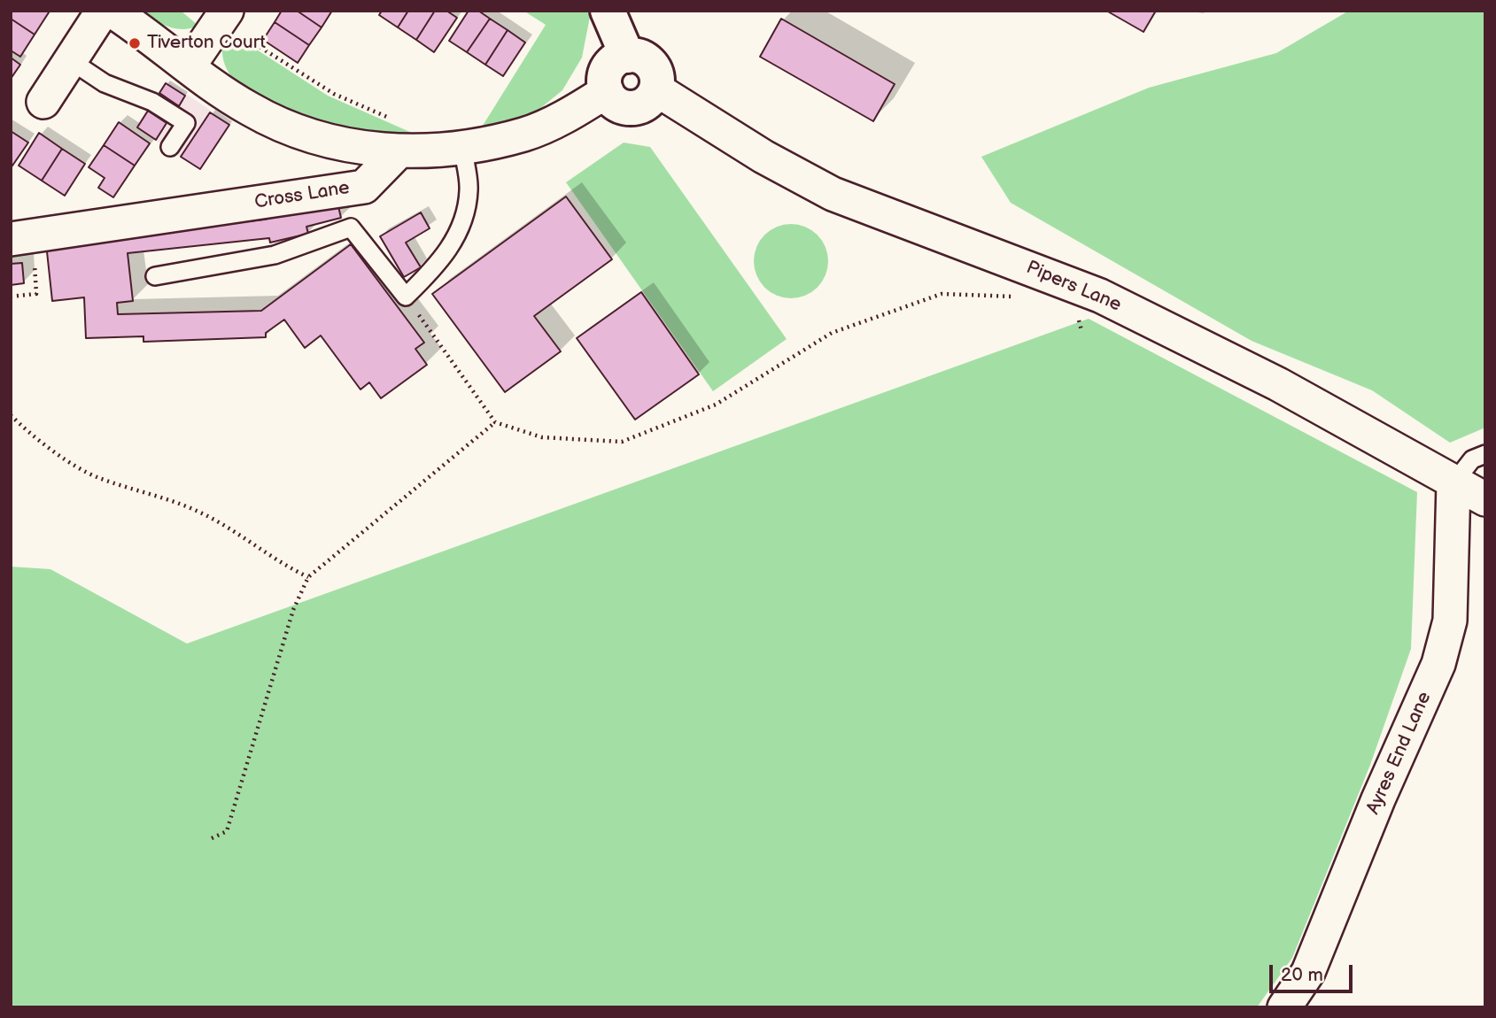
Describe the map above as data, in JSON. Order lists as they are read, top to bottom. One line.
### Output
{"streets":{"street":["Cross Lane","Pipers Lane","Ayres End Lane"]},"crossings":[["Pipers Lane","Ayres End Lane"]],"places":["Tiverton Court"],"scale_bar":"20 m"}
